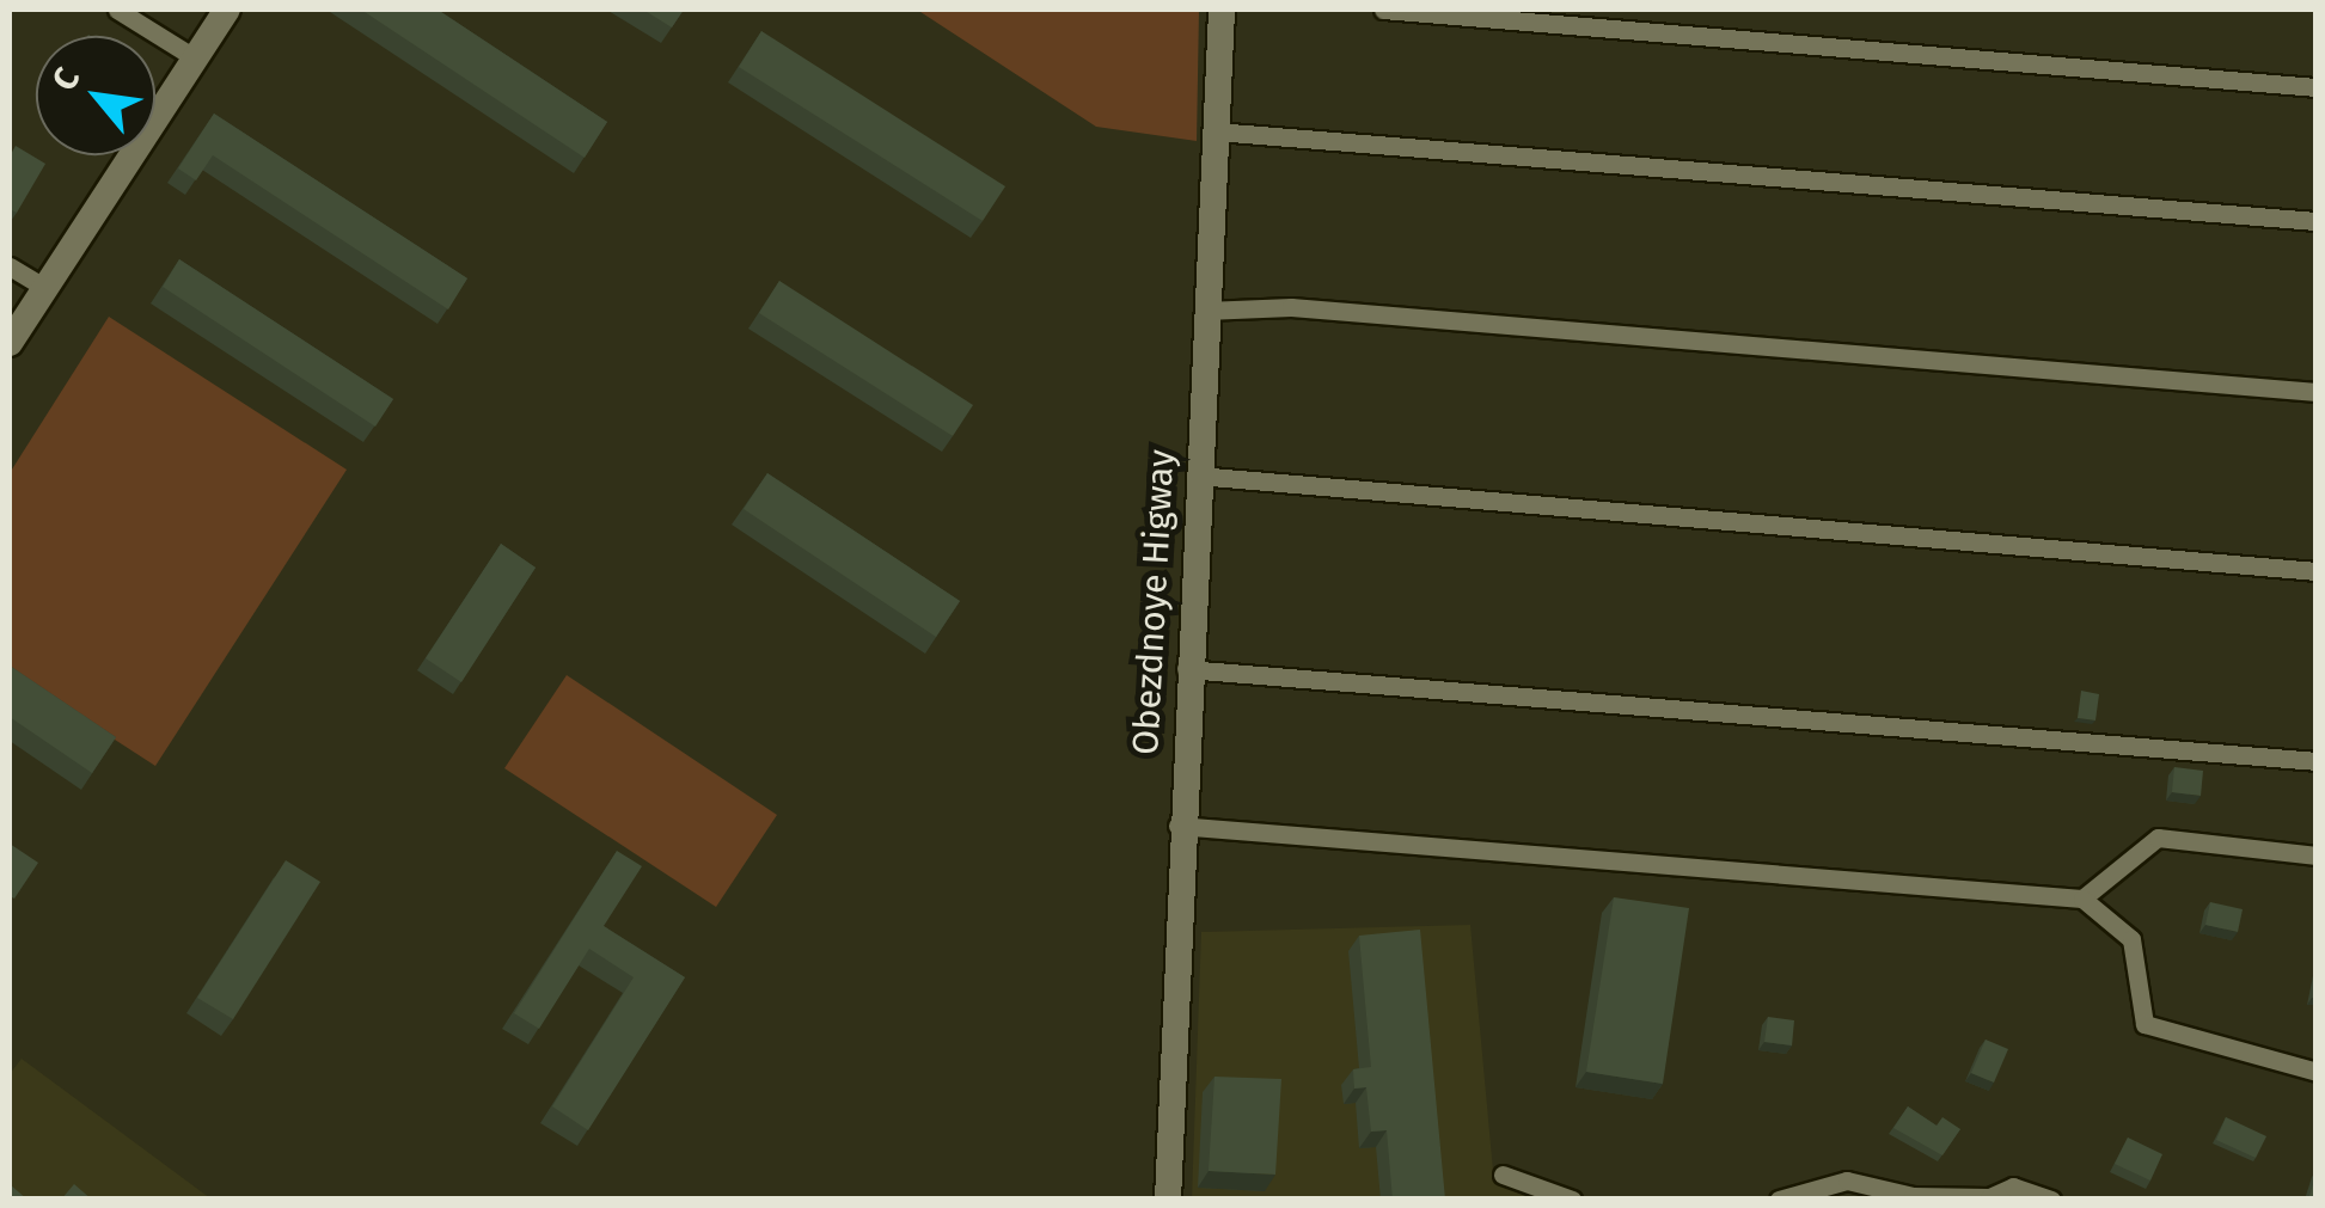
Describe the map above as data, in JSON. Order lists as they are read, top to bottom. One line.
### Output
{"streets":{"main road":["Obezdnoye Higway"]},"north":"top left"}
